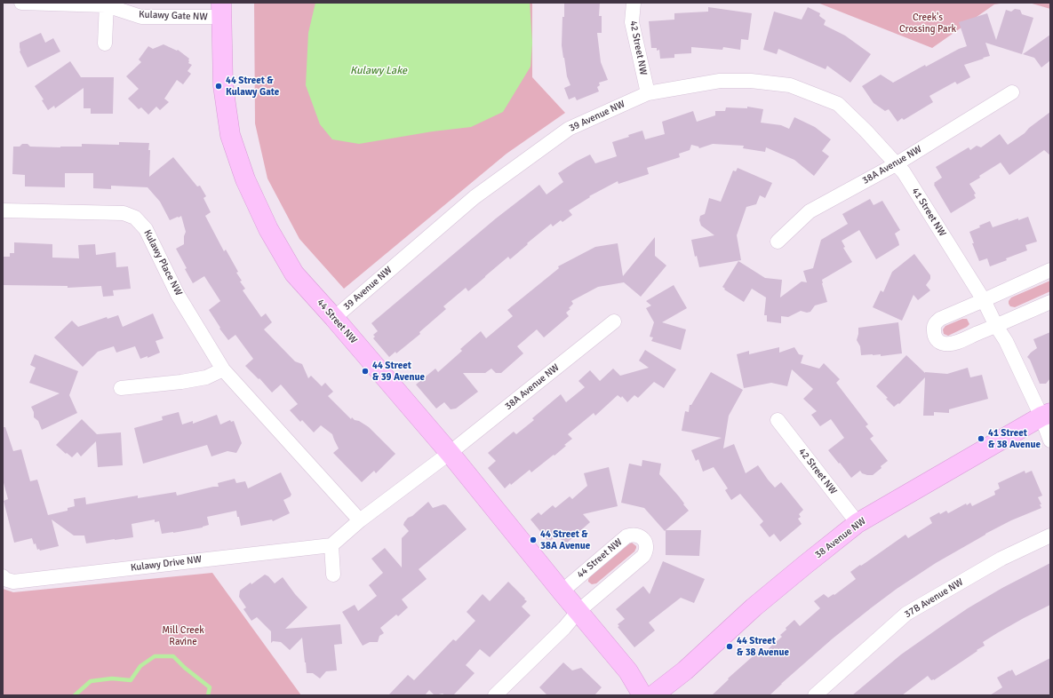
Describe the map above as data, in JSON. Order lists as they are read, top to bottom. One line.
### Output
{"streets":{"street":["Kulawy Gate NW","42 Street NW","39 Avenue NW","38A Avenue NW","41 Street NW","Kulawy Place NW","44 Street NW","38 Avenue NW","Kulawy Drive NW","37B Avenue NW"]},"crossings":[["Kulawy Gate NW","44 Street NW"],["42 Street NW","39 Avenue NW"],["42 Street NW","38 Avenue NW"],["39 Avenue NW","41 Street NW"],["39 Avenue NW","44 Street NW"],["38A Avenue NW","41 Street NW"],["38A Avenue NW","44 Street NW"],["41 Street NW","38 Avenue NW"]],"water":["Kulawy Lake"],"parks":["Creek's Crossing Park","Mill Creek Ravine"],"places":["44 Street & Kulawy Gate","44 Street & 39 Avenue","41 Street & 38 Avenue","44 Street & 38A Avenue","44 Street & 38 Avenue"]}
